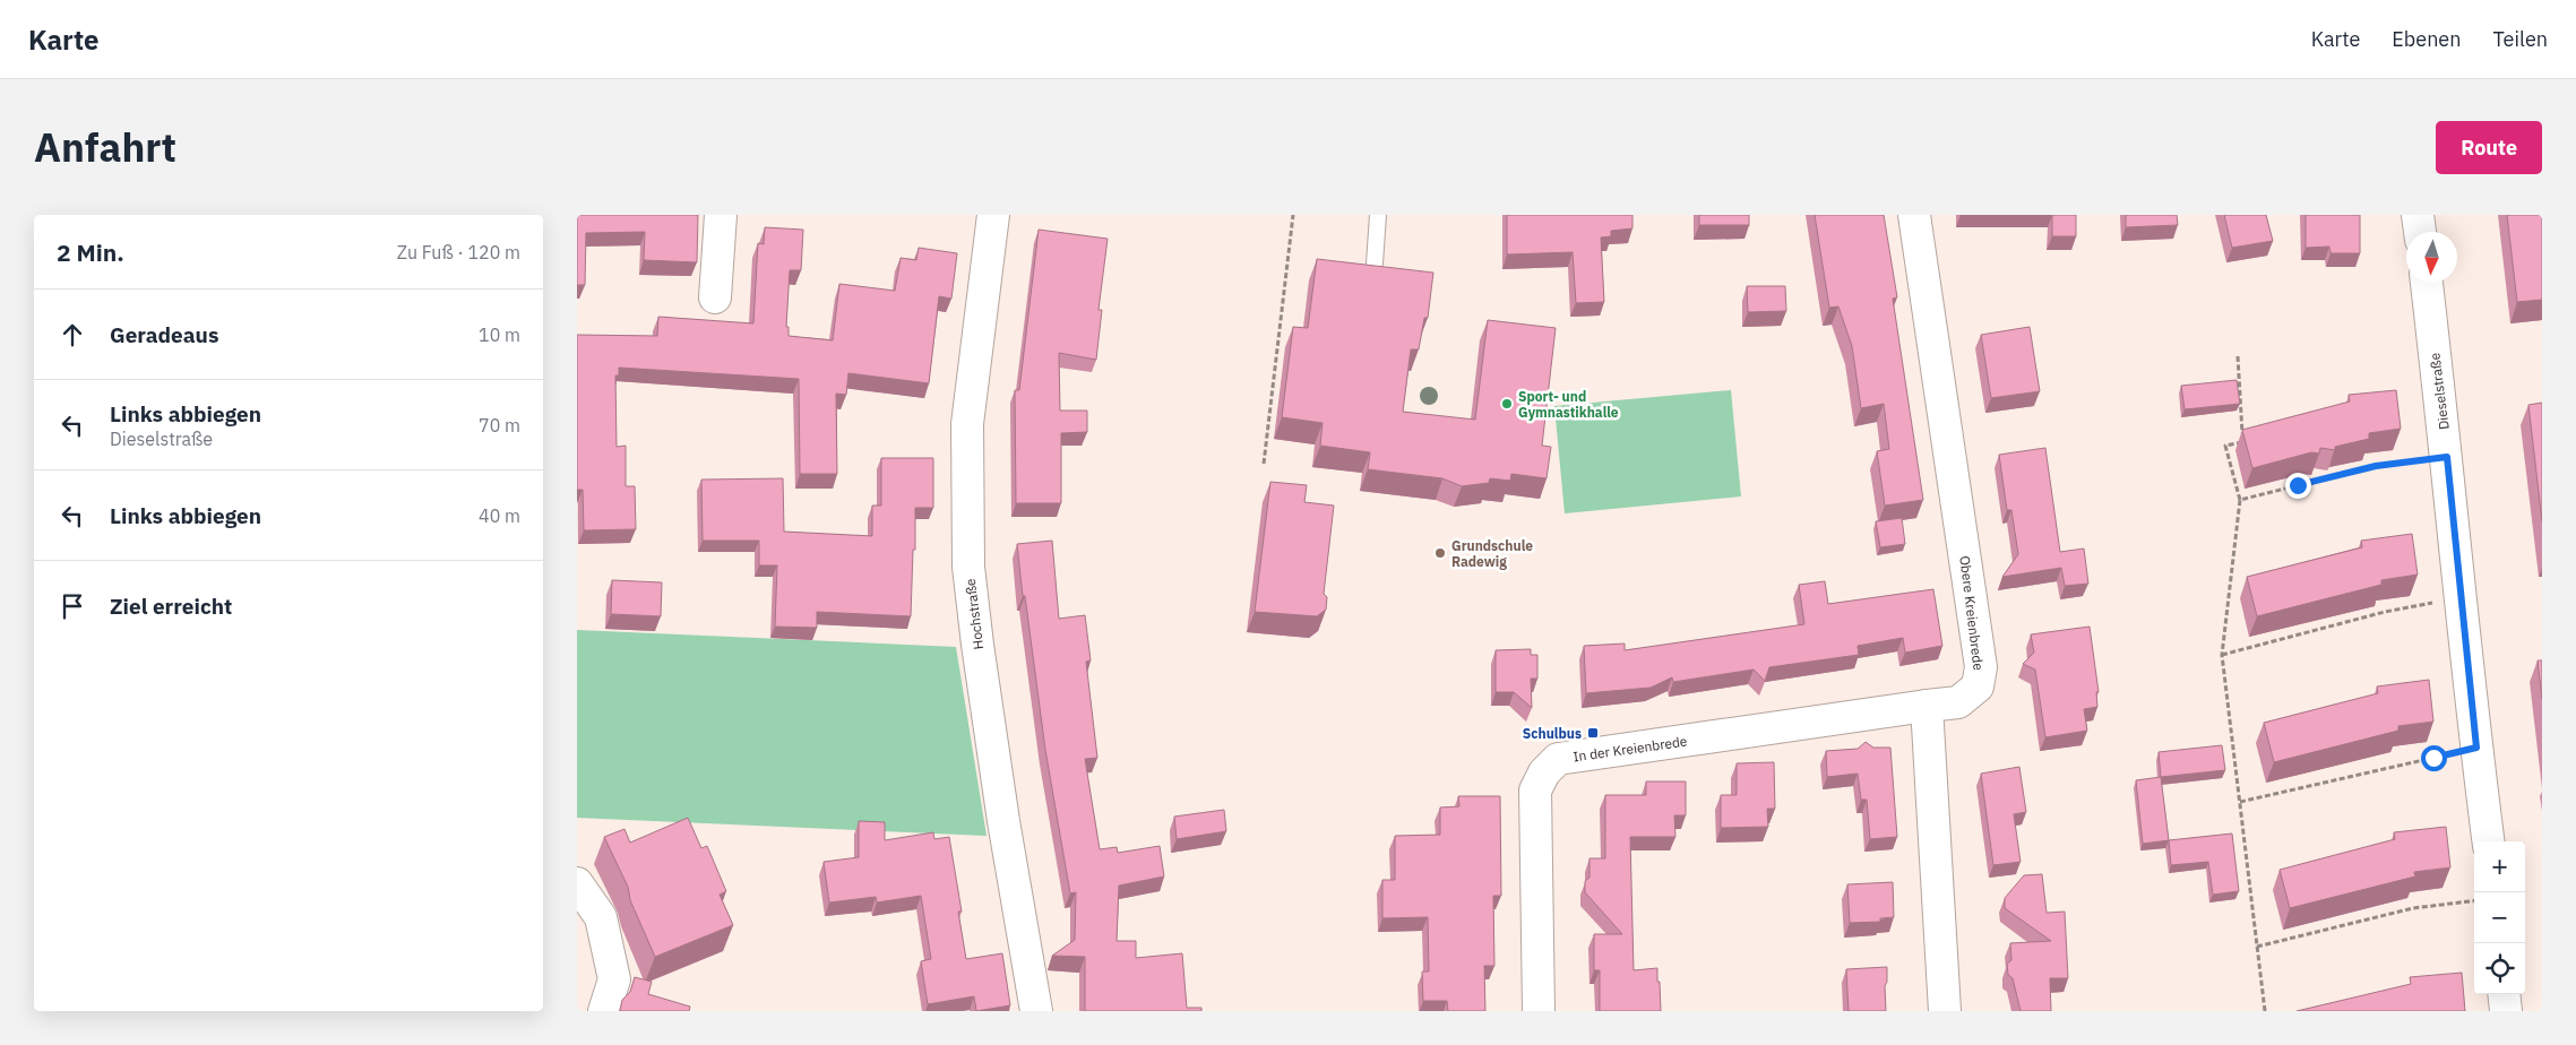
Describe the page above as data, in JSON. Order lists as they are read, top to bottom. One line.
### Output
{"streets":{"street":["Dieselstraße","Obere Kreienbrede","Hochstraße","In der Kreienbrede"]},"crossings":[["Obere Kreienbrede","In der Kreienbrede"]],"places":{"other":["Sport- und Gymnastikhalle","Grundschule Radewig"],"transit":["Schulbus"]},"north":"bottom","page":{"header":"Karte","nav":["Karte","Ebenen","Teilen"],"title":"Anfahrt","buttons":"Route","heading":["2 Min.","Zu Fuß · 120 m"],"list":[["Geradeaus","10 m"],["Links abbiegen","Dieselstraße","70 m"],["Links abbiegen","40 m"],"Ziel erreicht"],"map_buttons":["+","−"]}}
